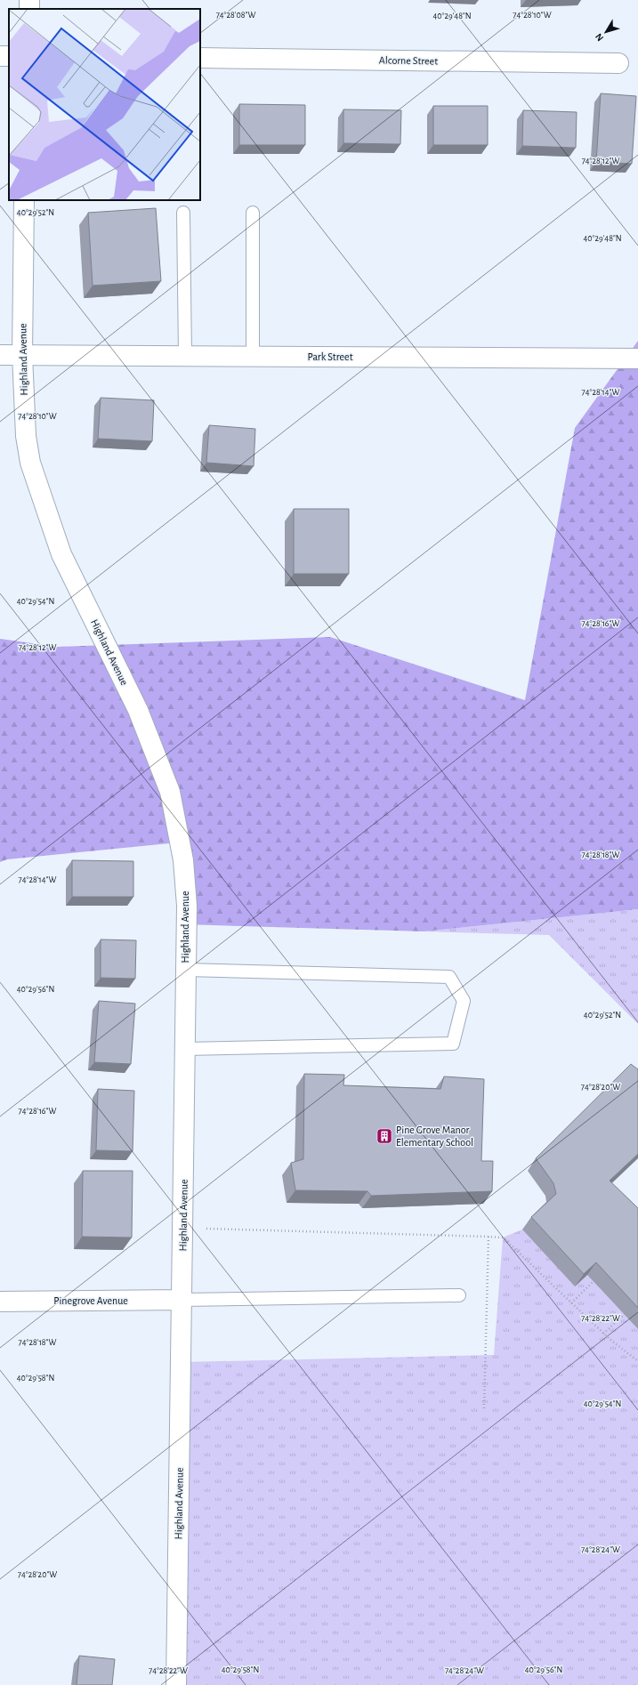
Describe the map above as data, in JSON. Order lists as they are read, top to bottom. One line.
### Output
{"streets":{"street":["Alcorne Street","Park Street","Highland Avenue","Pinegrove Avenue"]},"crossings":[["Park Street","Highland Avenue"],["Highland Avenue","Pinegrove Avenue"]],"places":{"building":["Pine Grove Manor Elementary School"]},"north":"bottom left","coordinates":["74°28'08\"W","74°28'10\"W","40°29'48\"N","74°28'12\"W","40°29'52\"N","74°28'14\"W","40°29'54\"N","74°28'16\"W","74°28'18\"W","40°29'56\"N","74°28'20\"W","74°28'22\"W","40°29'58\"N","74°28'24\"W"]}
